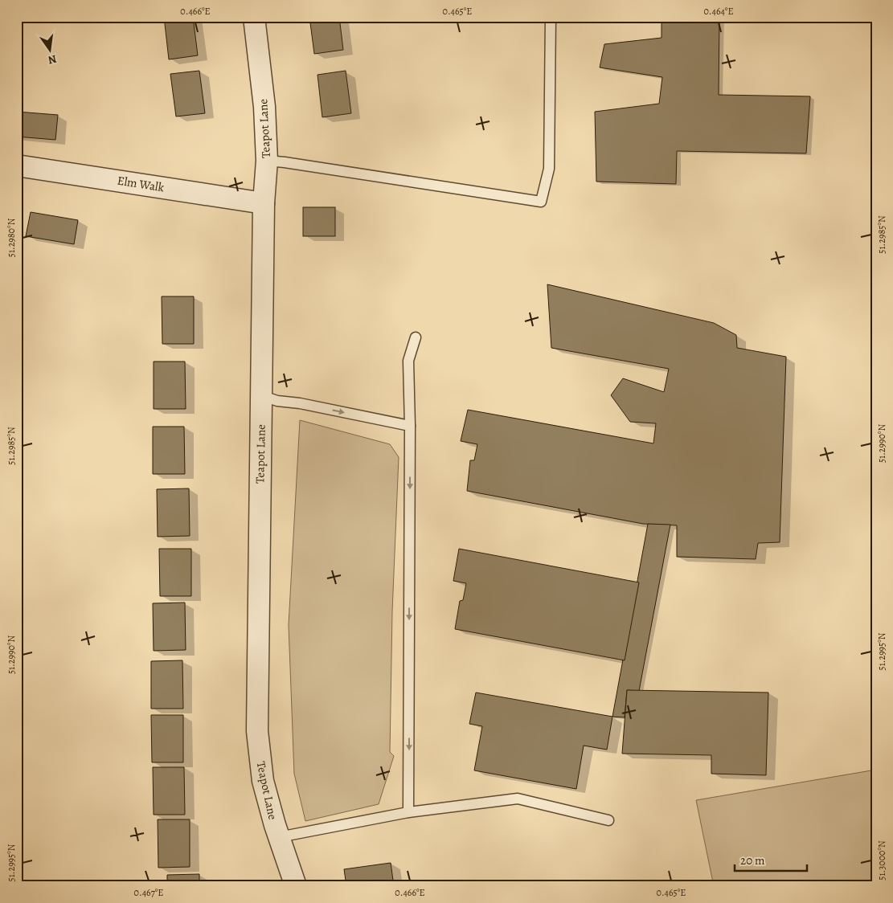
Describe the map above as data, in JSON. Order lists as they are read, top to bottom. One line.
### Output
{"streets":{"street":["Teapot Lane","Elm Walk"]},"crossings":[["Teapot Lane","Elm Walk"]],"scale_bar":"20 m","north":"bottom","coordinates":["0.466°E","0.465°E","0.464°E","51.2985°N","51.2980°N","51.2990°N","51.2995°N","51.3000°N","0.467°E"]}
